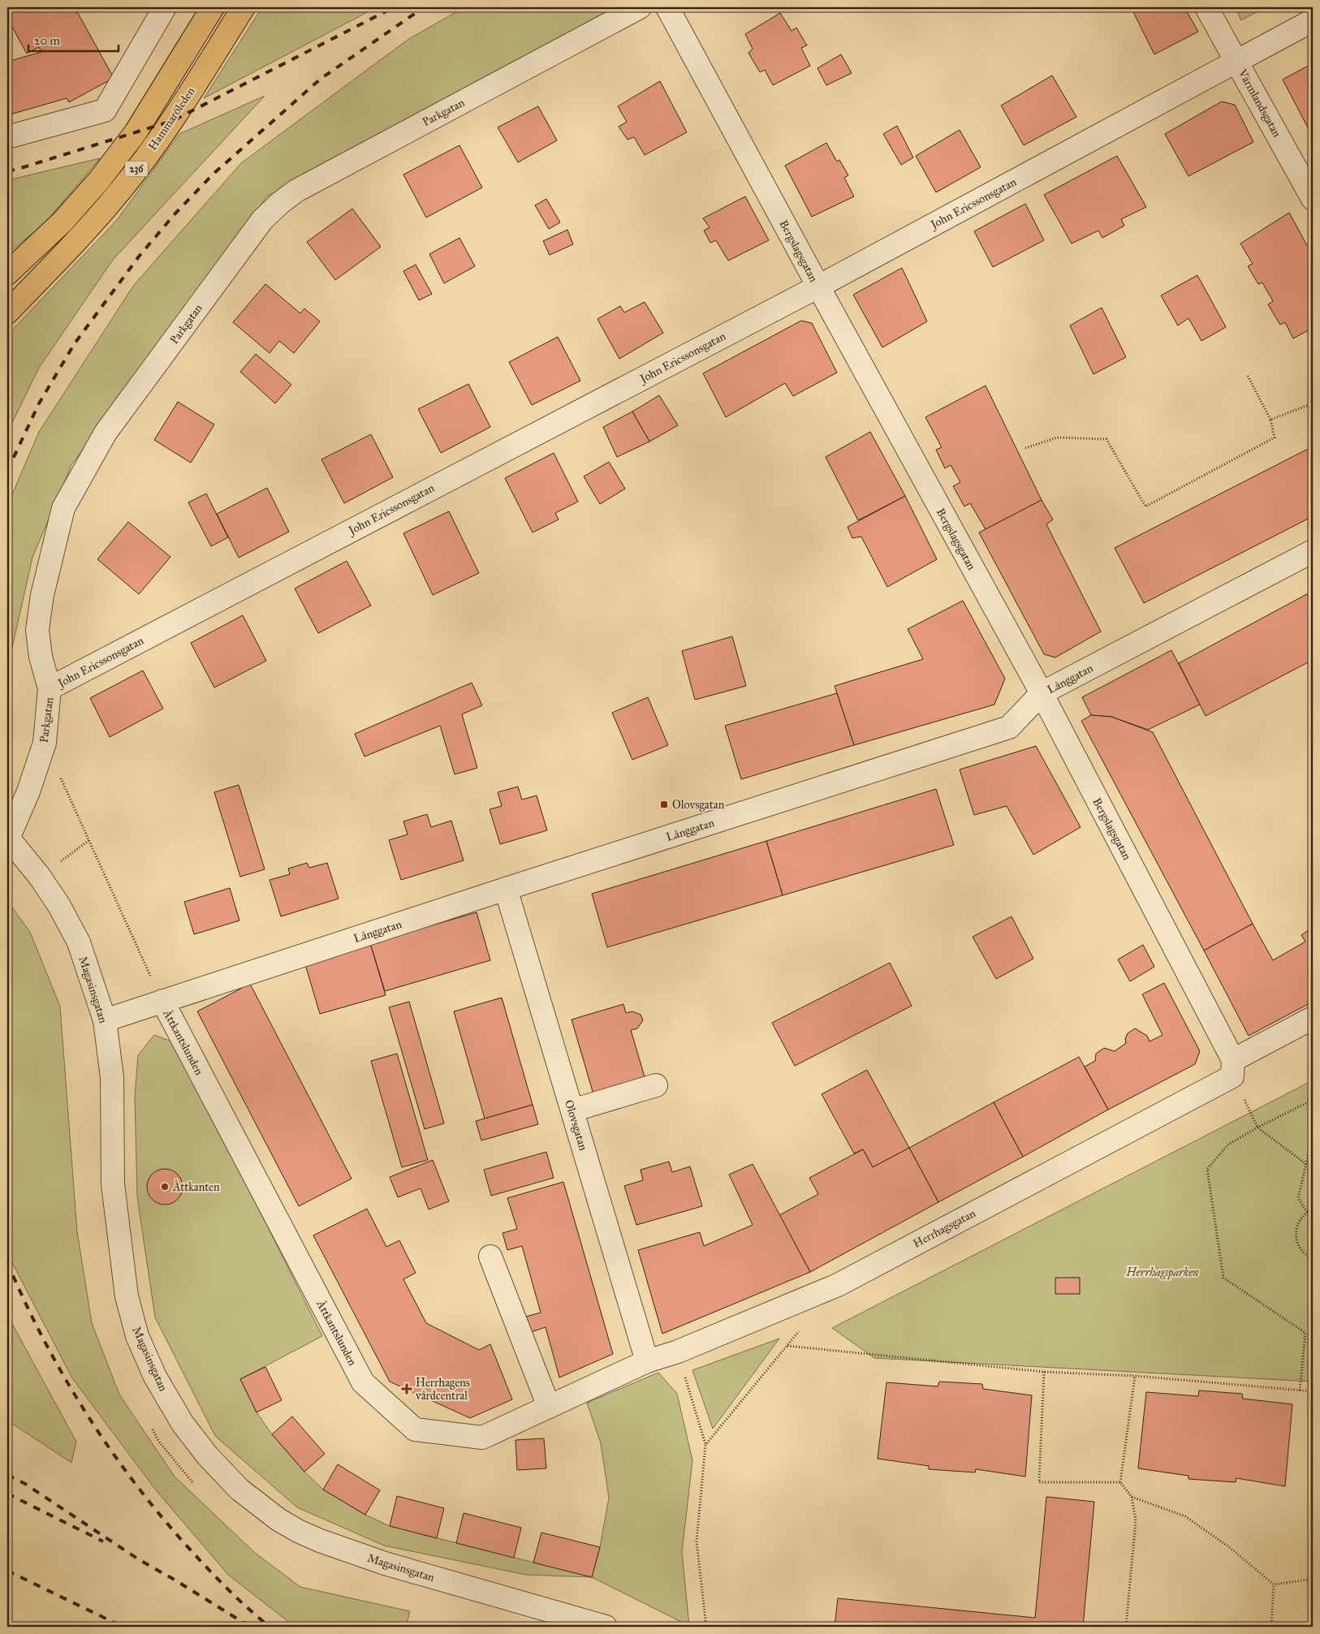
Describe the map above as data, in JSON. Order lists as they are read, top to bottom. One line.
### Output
{"streets":{"main road":["Hammaröleden","236"],"street":["Värmlandsgatan","Parkgatan","John Ericssonsgatan","Bergslagsgatan","Långgatan","Magasinsgatan","Åttkantslunden","Olovsgatan","Herrhagsgatan"]},"crossings":[["Värmlandsgatan","John Ericssonsgatan"],["Parkgatan","John Ericssonsgatan"],["Parkgatan","Magasinsgatan"],["John Ericssonsgatan","Bergslagsgatan"],["Bergslagsgatan","Långgatan"],["Bergslagsgatan","Herrhagsgatan"],["Långgatan","Magasinsgatan"],["Långgatan","Åttkantslunden"],["Långgatan","Olovsgatan"],["Åttkantslunden","Olovsgatan"],["Åttkantslunden","Herrhagsgatan"],["Olovsgatan","Herrhagsgatan"]],"parks":["Herrhagsparken"],"places":{"transit":["Olovsgatan"],"other":["Åttkanten"],"health":["Herrhagens vårdcentral"]},"scale_bar":"20 m"}
